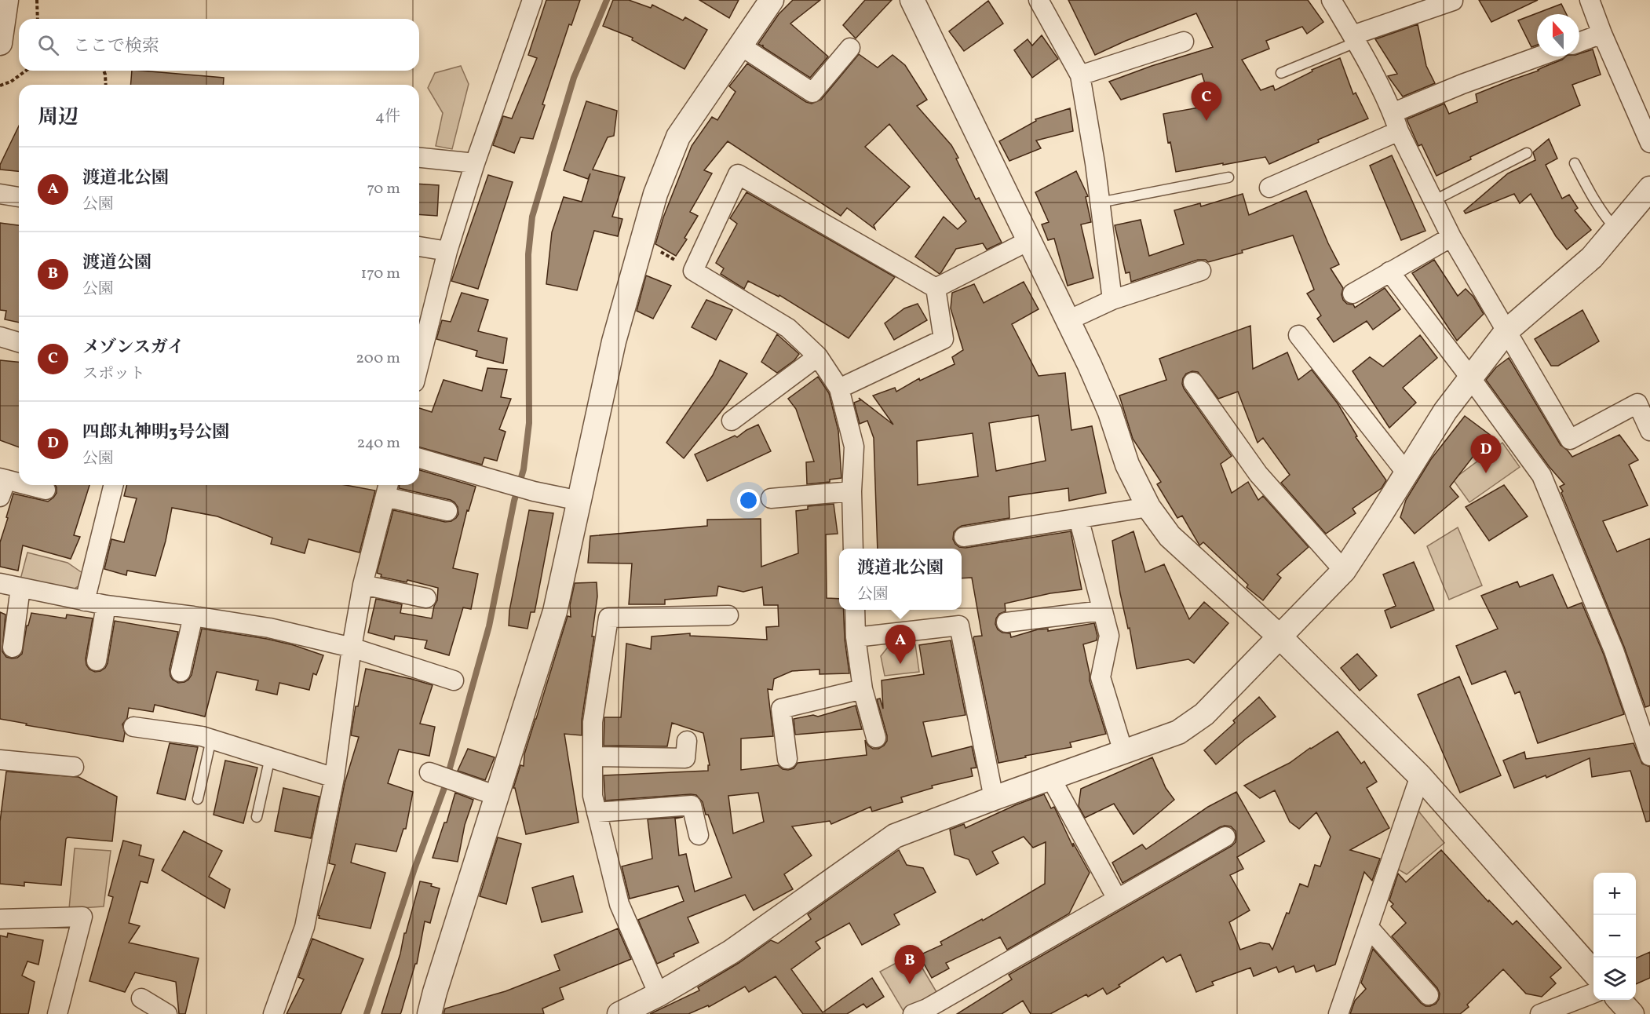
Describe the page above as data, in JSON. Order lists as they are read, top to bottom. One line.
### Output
{"north":"top","page":{"search":"ここで検索","pins":["C","D","A","B"],"heading":["周辺","4件"],"list":[{"mark":"A","name":"渡道北公園","note":"公園","value":"70 m"},{"mark":"B","name":"渡道公園","note":"公園","value":"170 m"},{"mark":"C","name":"メゾンスガイ","note":"スポット","value":"200 m"},{"mark":"D","name":"四郎丸神明3号公園","note":"公園","value":"240 m"}],"popup":["渡道北公園","公園"],"map_buttons":["+","−"]}}
